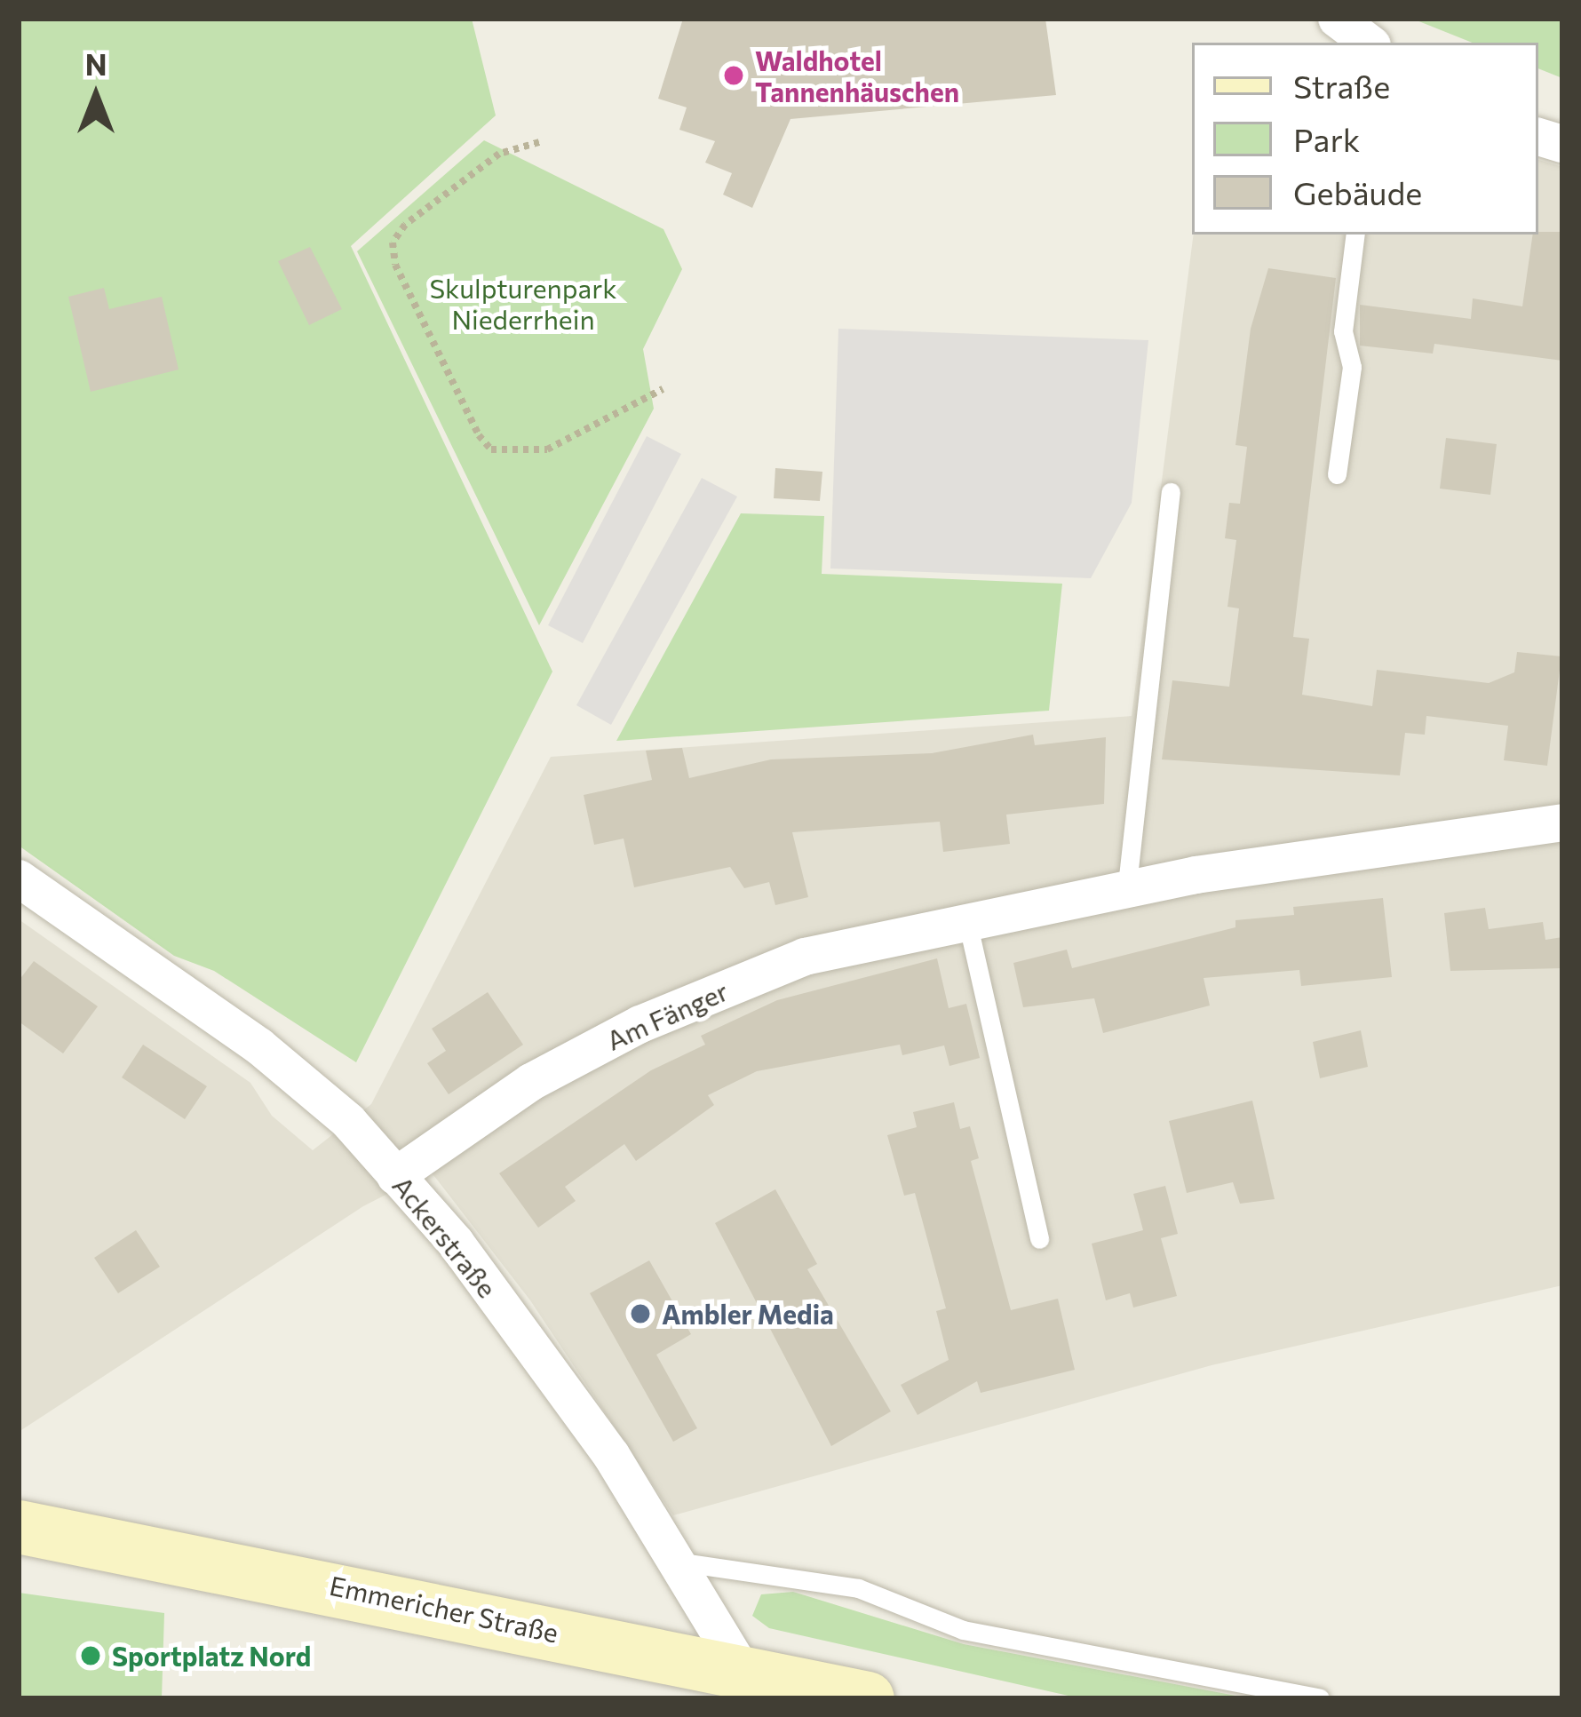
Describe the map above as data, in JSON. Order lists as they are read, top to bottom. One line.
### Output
{"streets":{"main road":["Emmericher Straße"],"street":["Am Fänger","Ackerstraße"]},"crossings":[["Am Fänger","Ackerstraße"],["Ackerstraße","Emmericher Straße"]],"parks":["Skulpturenpark Niederrhein"],"places":["Waldhotel Tannenhäuschen","Ambler Media","Sportplatz Nord"],"legend":["Straße","Park","Gebäude"],"north":"top"}
